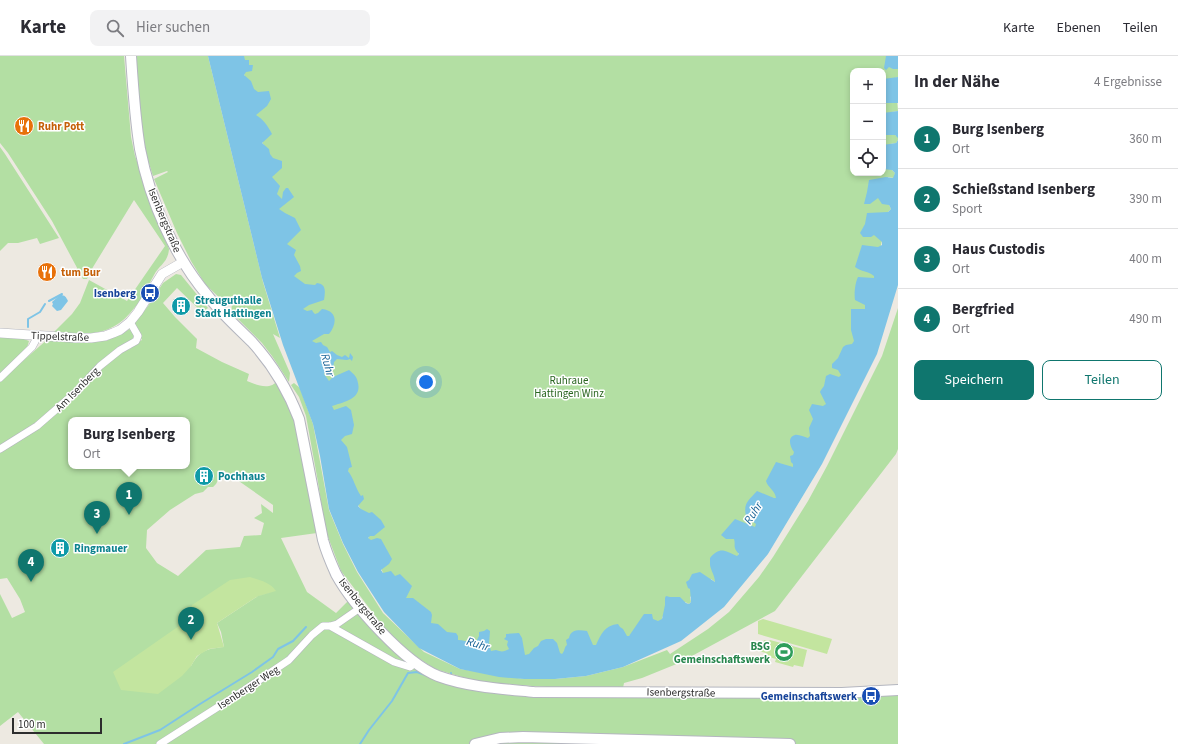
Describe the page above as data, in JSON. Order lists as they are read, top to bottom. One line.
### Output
{"streets":{"main road":["Isenbergstraße"],"street":["Tippelstraße","Am Isenberg","Isenberger Weg"]},"crossings":[["Isenbergstraße","Tippelstraße"],["Isenbergstraße","Isenberger Weg"],["Tippelstraße","Am Isenberg"]],"water":["Ruhr"],"parks":["Ruhraue Hattingen Winz"],"places":{"restaurant":["Ruhr Pott","tum Bur"],"bus stop":["Isenberg","Gemeinschaftswerk"],"building":["Streuguthalle Stadt Hattingen","Pochhaus","Ringmauer"],"sports":["BSG Gemeinschaftswerk"]},"scale_bar":"100 m","page":{"header":"Karte","search":"Hier suchen","nav":["Karte","Ebenen","Teilen"],"heading":["In der Nähe","4 Ergebnisse"],"map_buttons":["+","−"],"list":[{"mark":"1","name":"Burg Isenberg","note":"Ort","value":"360 m"},{"mark":"2","name":"Schießstand Isenberg","note":"Sport","value":"390 m"},{"mark":"3","name":"Haus Custodis","note":"Ort","value":"400 m"},{"mark":"4","name":"Bergfried","note":"Ort","value":"490 m"}],"buttons":["Speichern","Teilen"],"popup":["Burg Isenberg","Ort"],"pins":["1","3","4","2"],"scale":"100 m"}}
